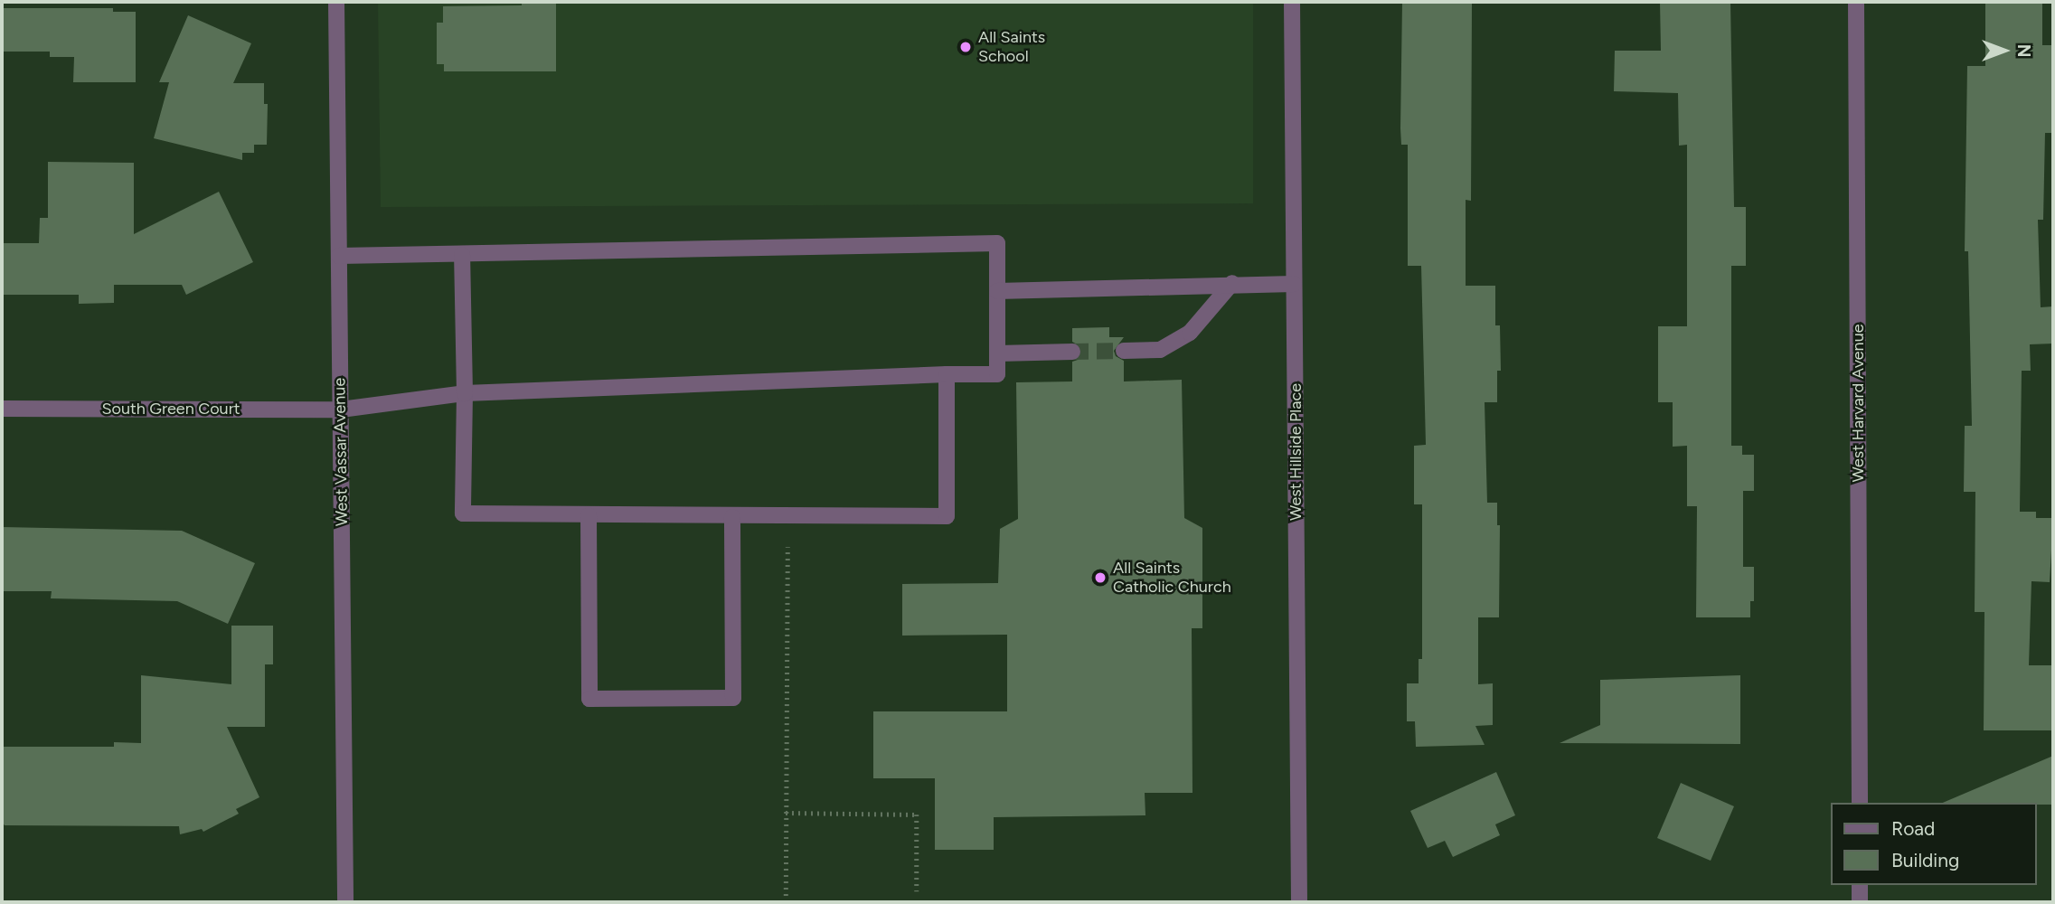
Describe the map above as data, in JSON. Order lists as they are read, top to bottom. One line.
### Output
{"streets":{"street":["West Harvard Avenue","South Green Court","West Vassar Avenue","West Hillside Place"]},"crossings":[["South Green Court","West Vassar Avenue"]],"places":["All Saints School","All Saints Catholic Church"],"legend":["Road","Building"],"north":"right"}
